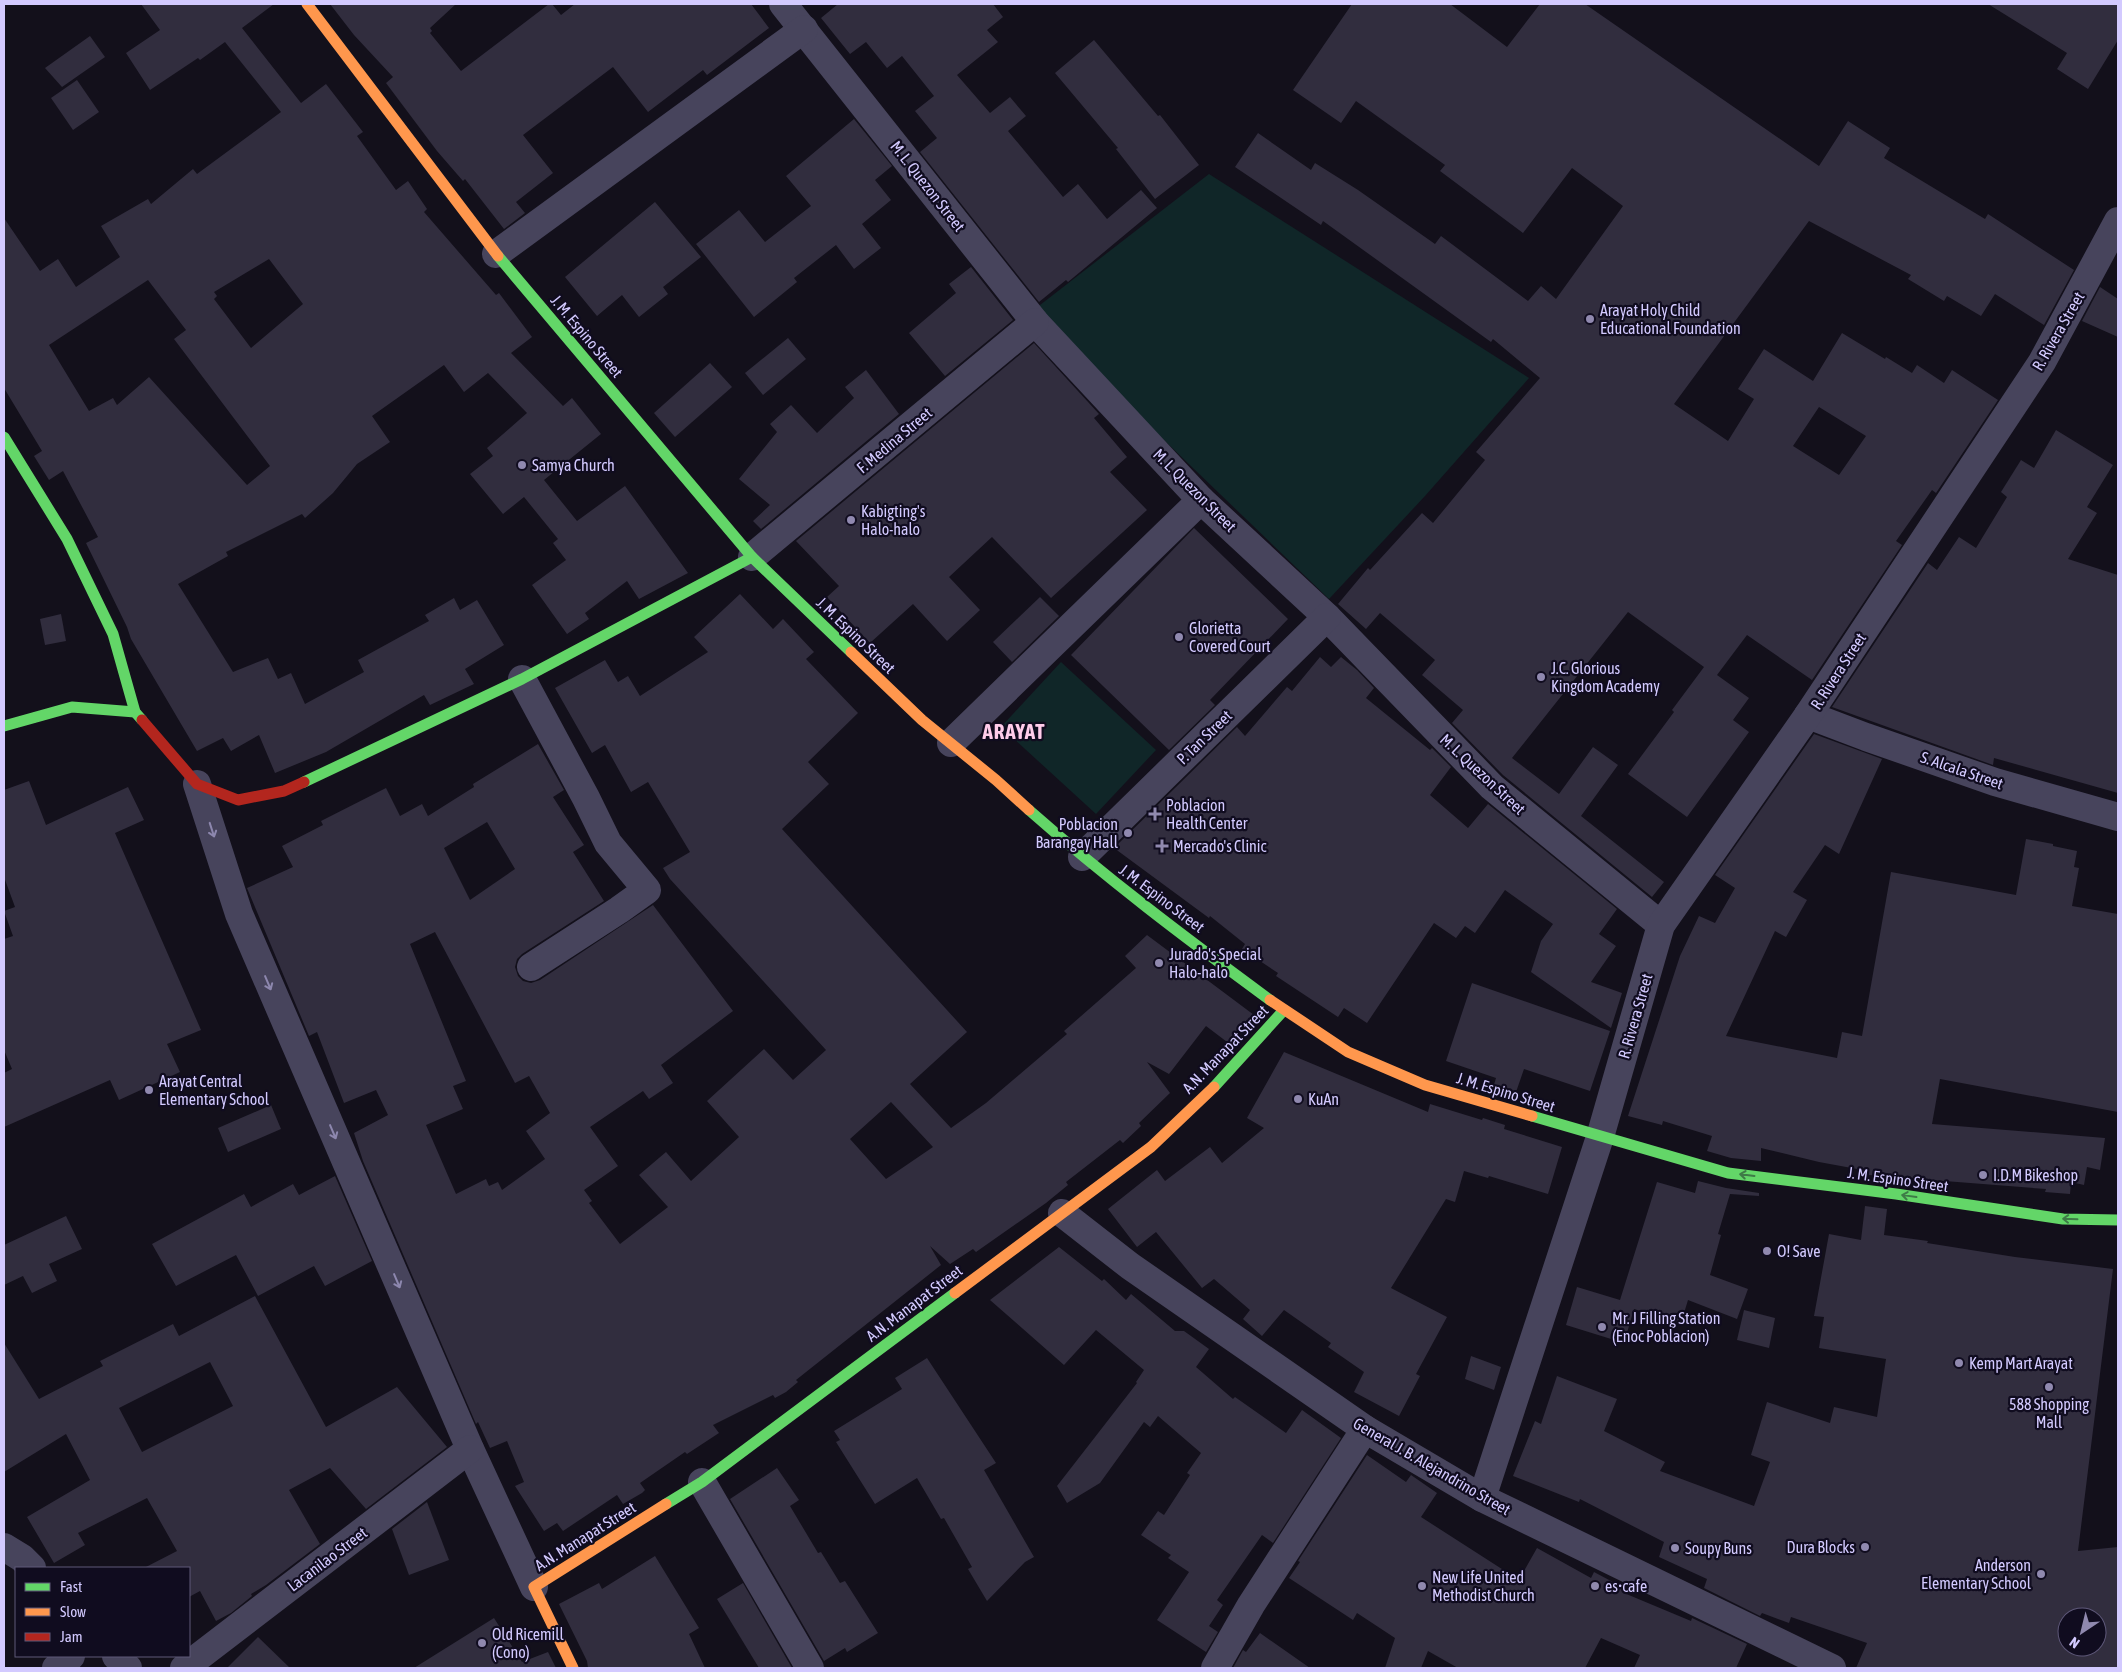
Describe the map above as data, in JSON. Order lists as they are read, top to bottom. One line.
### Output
{"streets":{"main road":["J. M. Espino Street","A.N. Manapat Street"],"street":["M. L. Quezon Street","R. Rivera Street","F. Medina Street","P. Tan Street","S. Alcala Street","General J. B. Alejandrino Street","Lacanilao Street"]},"crossings":[["M. L. Quezon Street","R. Rivera Street"],["M. L. Quezon Street","F. Medina Street"],["M. L. Quezon Street","P. Tan Street"],["R. Rivera Street","J. M. Espino Street"],["R. Rivera Street","S. Alcala Street"],["R. Rivera Street","General J. B. Alejandrino Street"],["J. M. Espino Street","F. Medina Street"],["J. M. Espino Street","P. Tan Street"],["J. M. Espino Street","A.N. Manapat Street"],["A.N. Manapat Street","General J. B. Alejandrino Street"]],"districts":["ARAYAT"],"places":{"other":["Arayat Holy Child Educational Foundation","Samya Church","Kabigting's Halo-halo","Glorietta Covered Court","J.C. Glorious Kingdom Academy","Poblacion Barangay Hall","Jurado's Special Halo-halo","Arayat Central Elementary School","KuAn","I.D.M Bikeshop","O! Save","Mr. J Filling Station (Enoc Poblacion)","Kemp Mart Arayat","588 Shopping Mall","Dura Blocks","Soupy Buns","Anderson Elementary School","New Life United Methodist Church","es•cafe","Old Ricemill (Cono)"],"health":["Poblacion Health Center","Mercado's Clinic"]},"legend":["Fast","Slow","Jam"],"north":"bottom left"}
